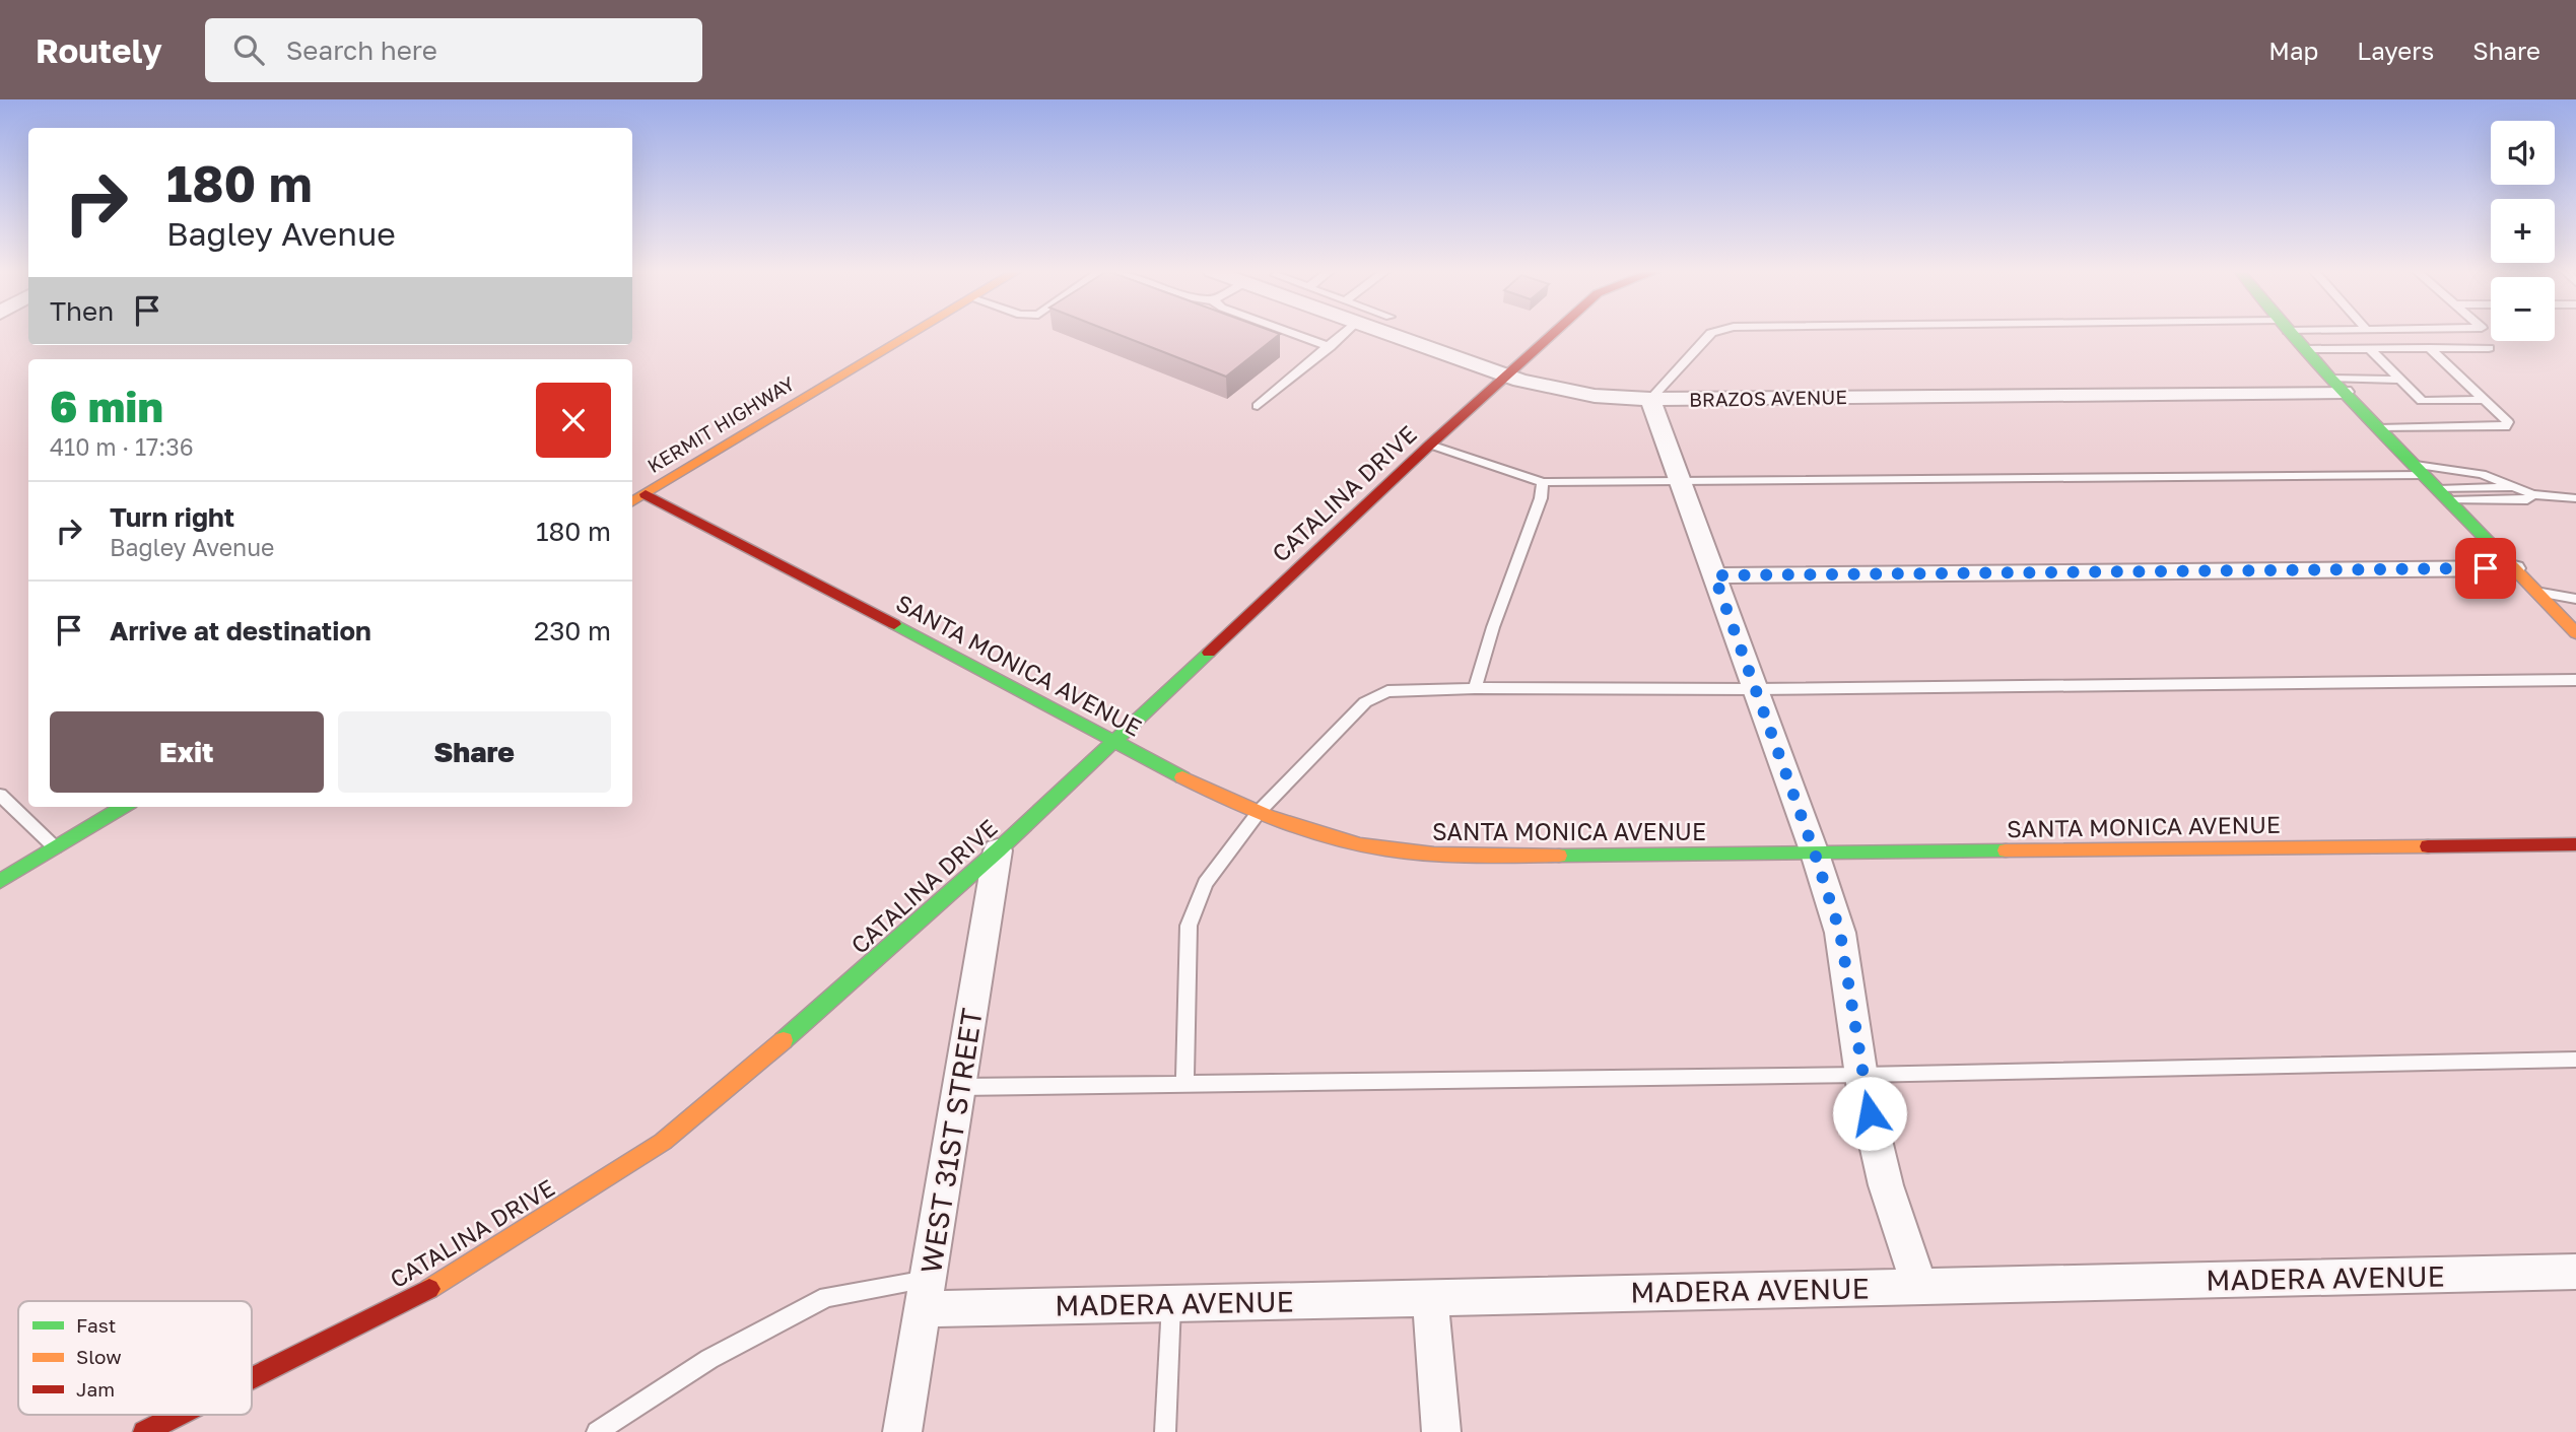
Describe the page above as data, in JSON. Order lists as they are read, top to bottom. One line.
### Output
{"streets":{"street":["BRAZOS AVENUE","KERMIT HIGHWAY","CATALINA DRIVE","SANTA MONICA AVENUE","WEST 31ST STREET","MADERA AVENUE"]},"crossings":[["BRAZOS AVENUE","CATALINA DRIVE"],["KERMIT HIGHWAY","SANTA MONICA AVENUE"],["CATALINA DRIVE","SANTA MONICA AVENUE"],["CATALINA DRIVE","WEST 31ST STREET"],["WEST 31ST STREET","MADERA AVENUE"]],"legend":["Fast","Slow","Jam"],"page":{"header":"Routely","search":"Search here","nav":["Map","Layers","Share"],"map_buttons":["+","−"],"turn":["180 m","Bagley Avenue"],"then":"Then","heading":["6 min","410 m · 17:36"],"list":[{"name":"Turn right","note":"Bagley Avenue","value":"180 m"},{"name":"Arrive at destination","value":"230 m"}],"buttons":["Exit","Share"]}}
